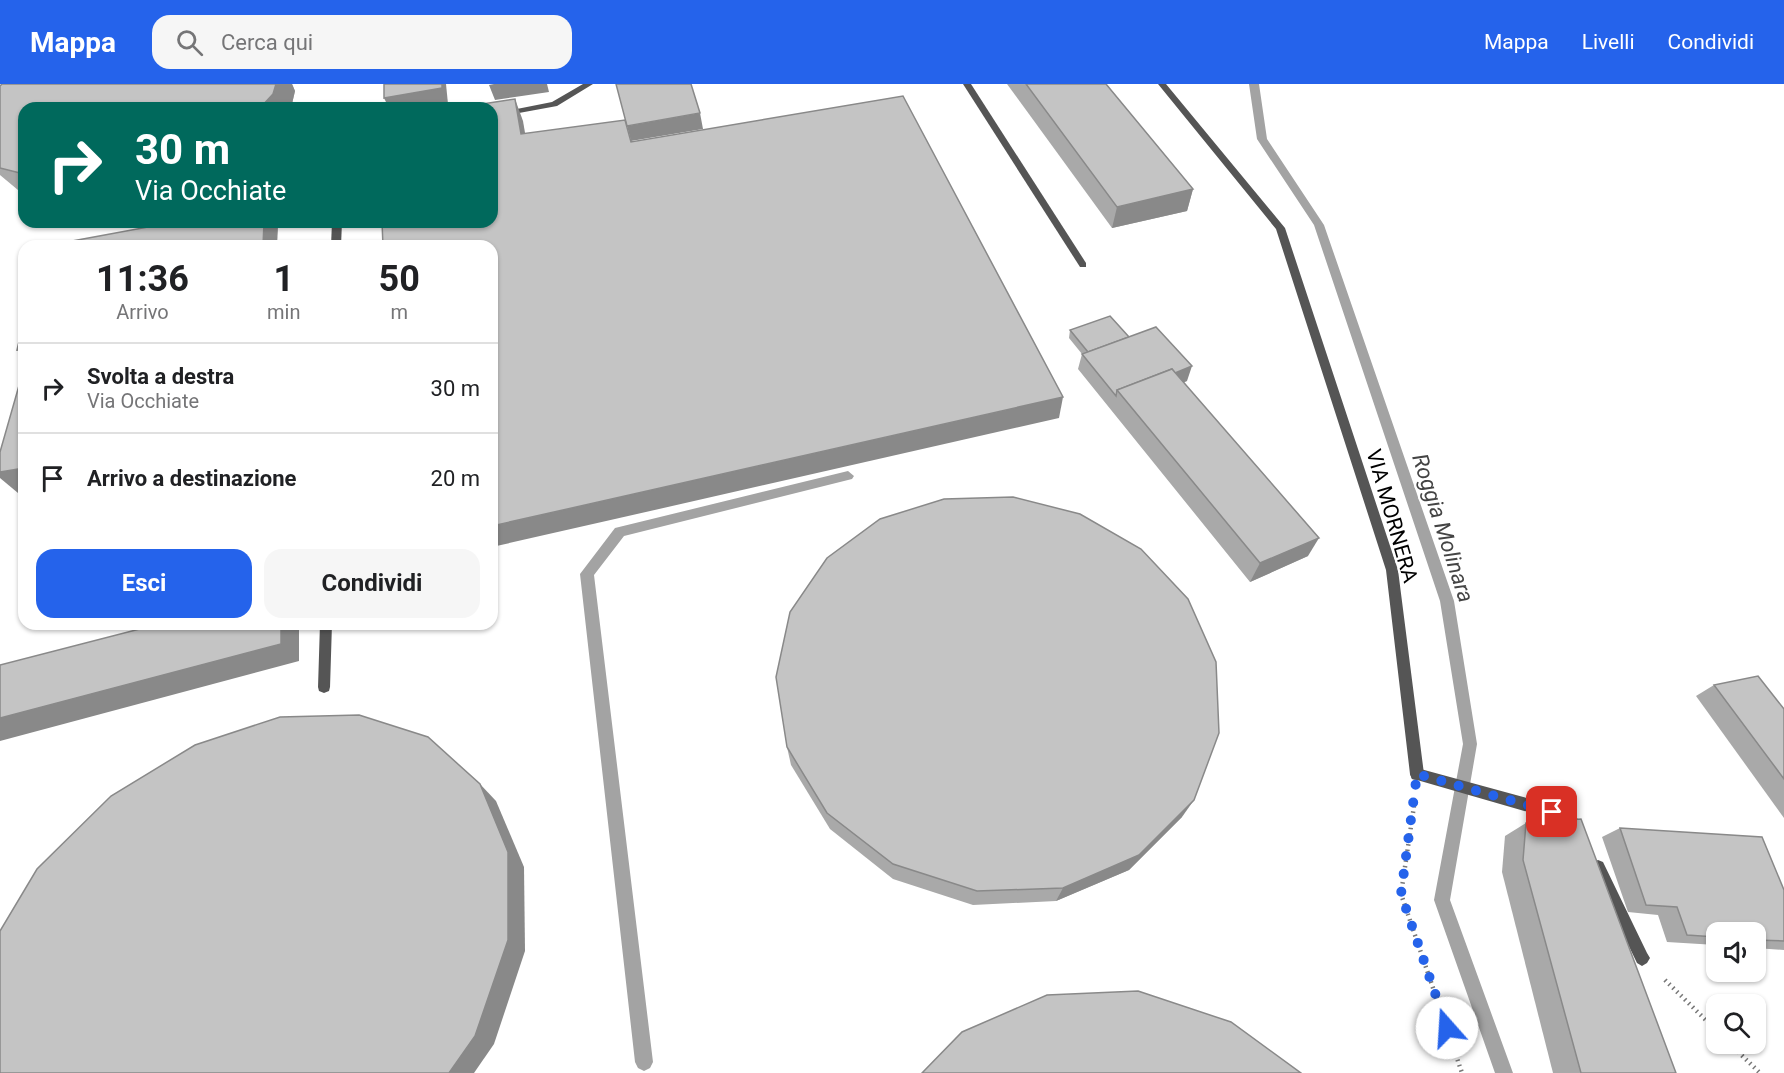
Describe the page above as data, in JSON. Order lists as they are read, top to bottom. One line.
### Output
{"streets":{"street":["VIA MORNERA"]},"water":["Roggia Molinara"],"page":{"header":"Mappa","search":"Cerca qui","nav":["Mappa","Livelli","Condividi"],"turn":["30 m","Via Occhiate"],"eta":["11:36","Arrivo","1","min","50","m"],"list":[{"name":"Svolta a destra","note":"Via Occhiate","value":"30 m"},{"name":"Arrivo a destinazione","value":"20 m"}],"buttons":["Esci","Condividi"]}}
